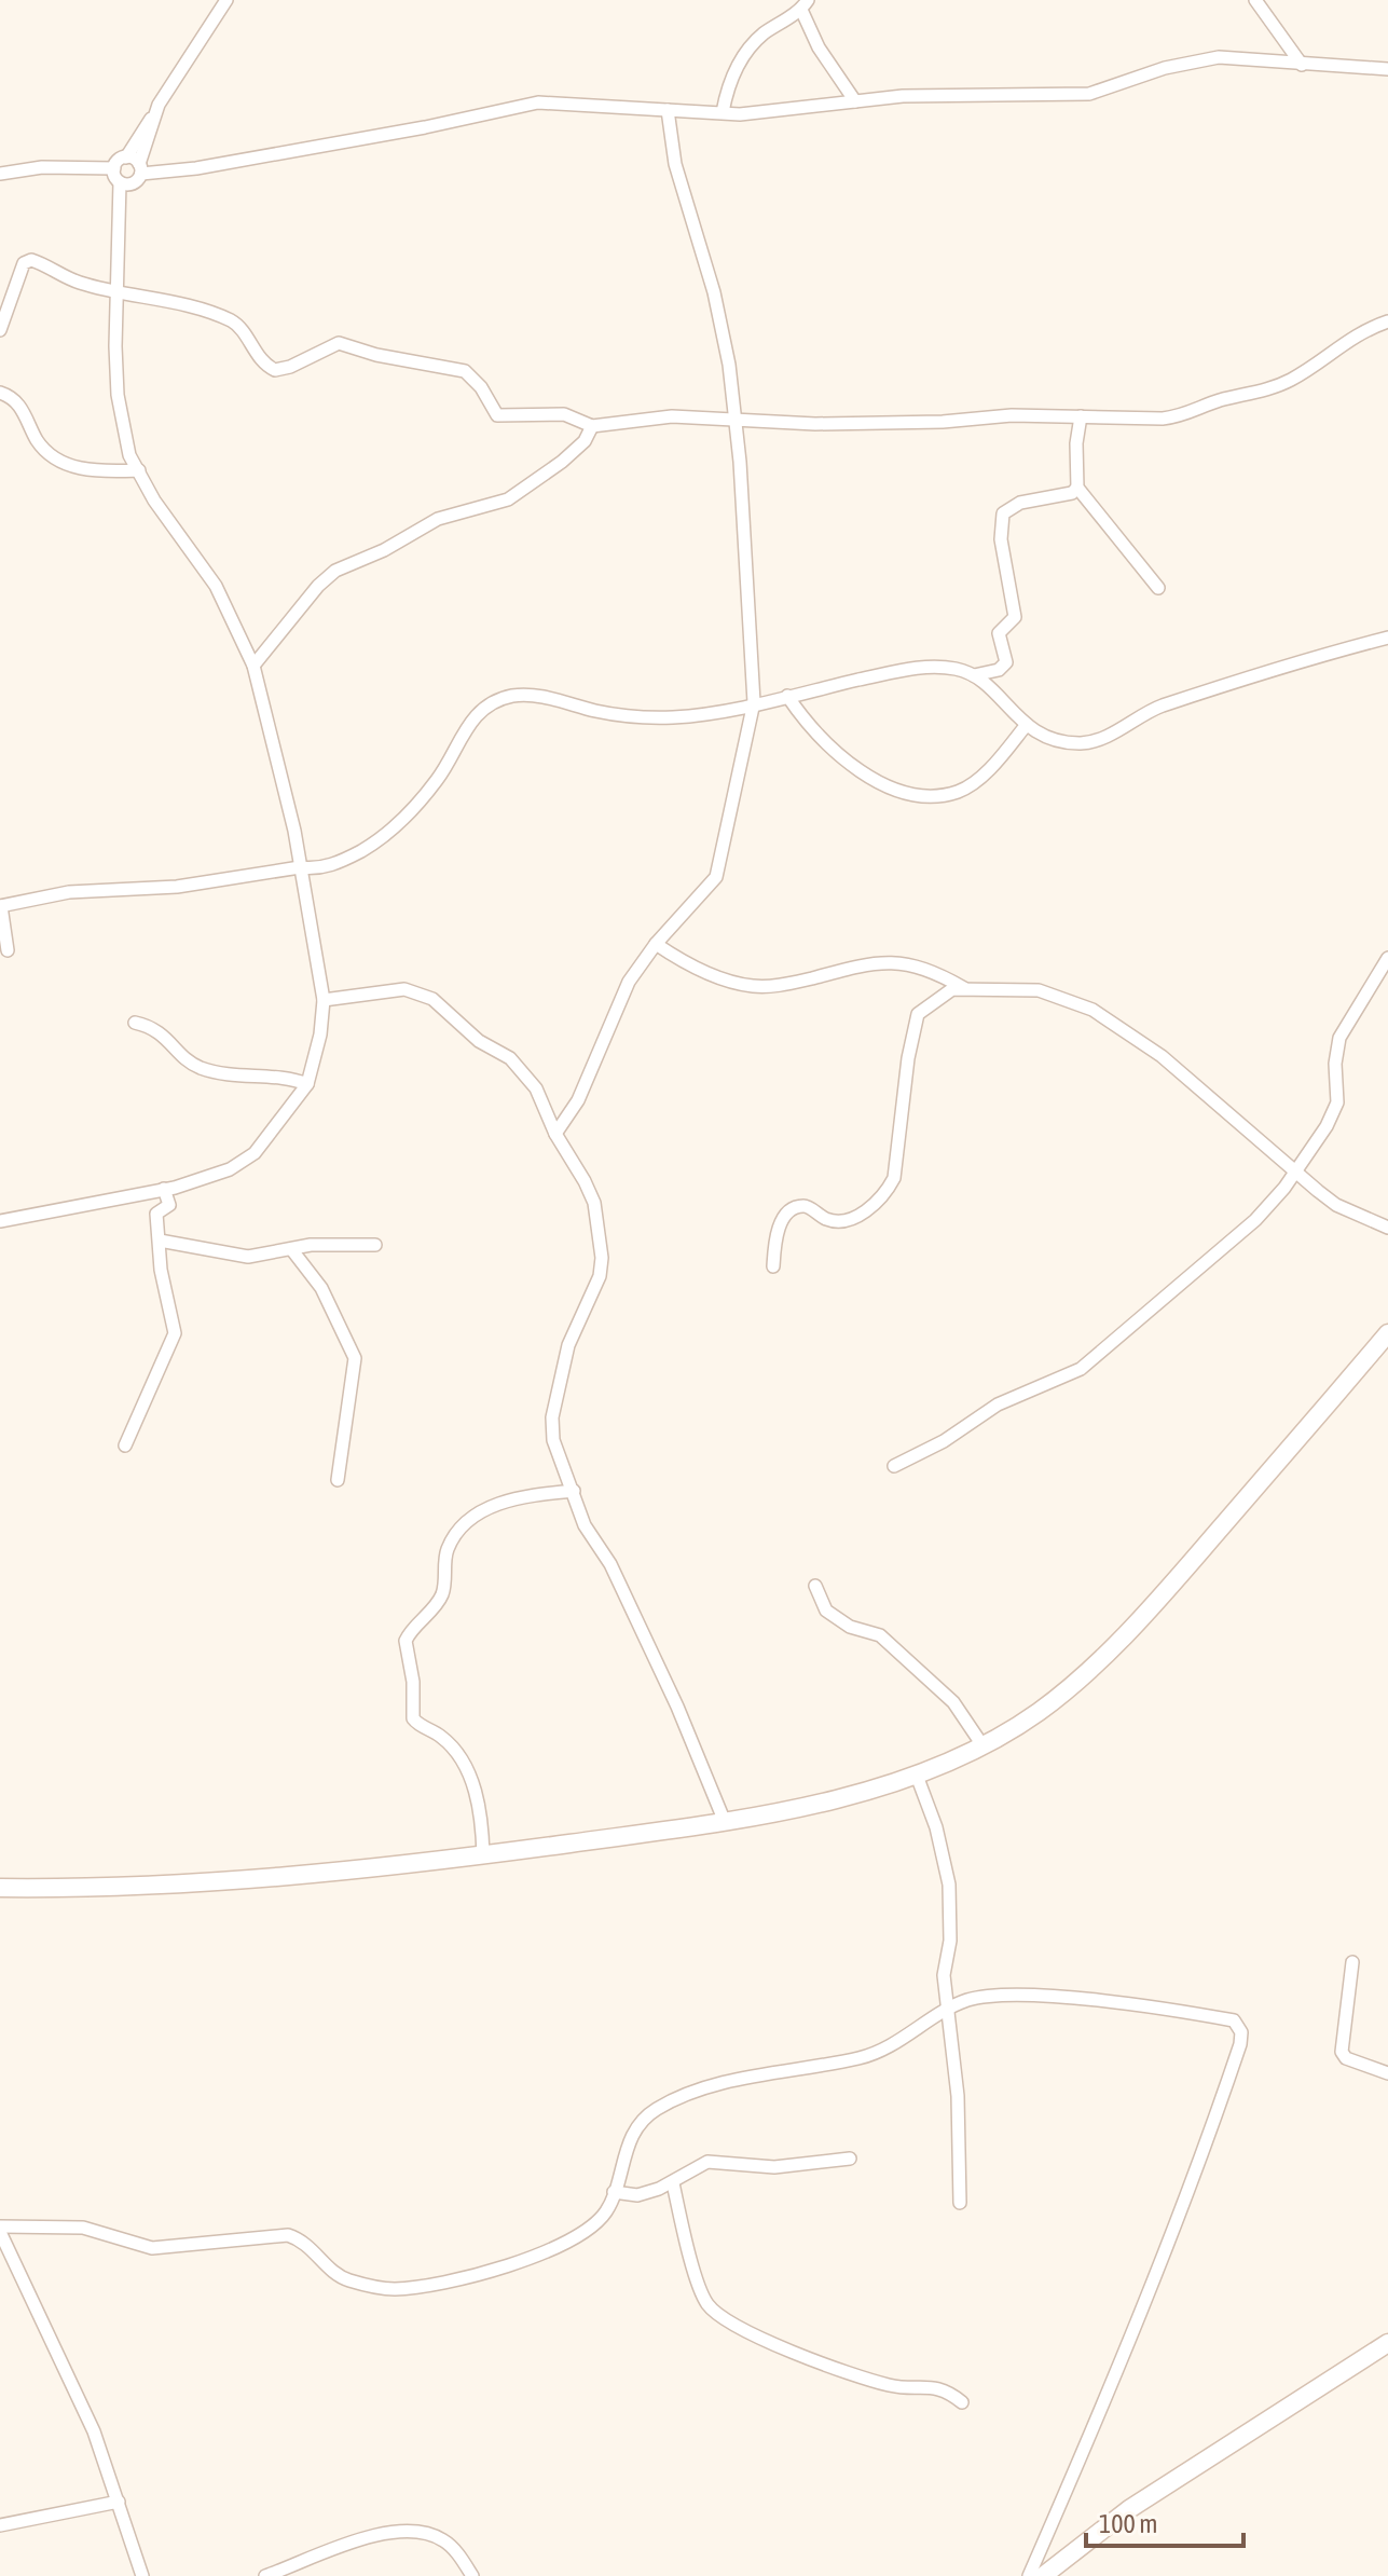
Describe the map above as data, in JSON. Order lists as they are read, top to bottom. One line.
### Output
{"scale_bar":"100 m"}
